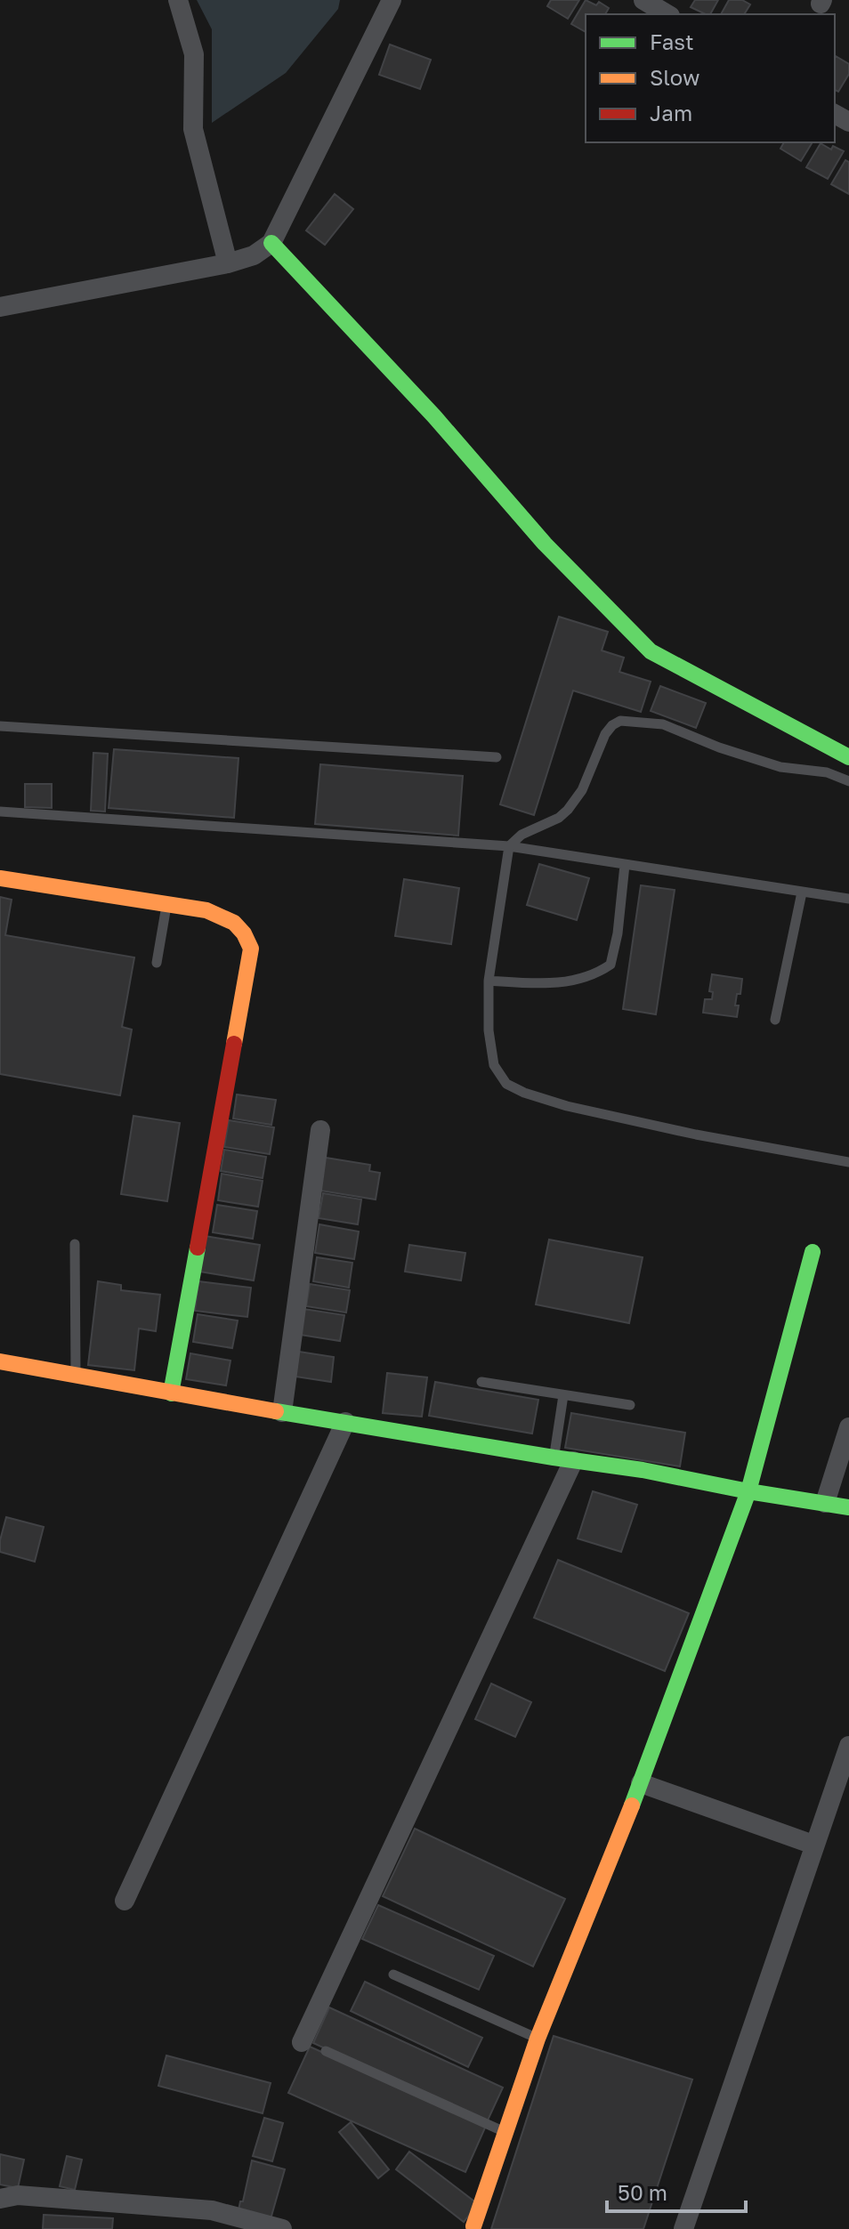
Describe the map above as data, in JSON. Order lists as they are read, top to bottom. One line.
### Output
{"legend":["Fast","Slow","Jam"],"scale_bar":"50 m"}
